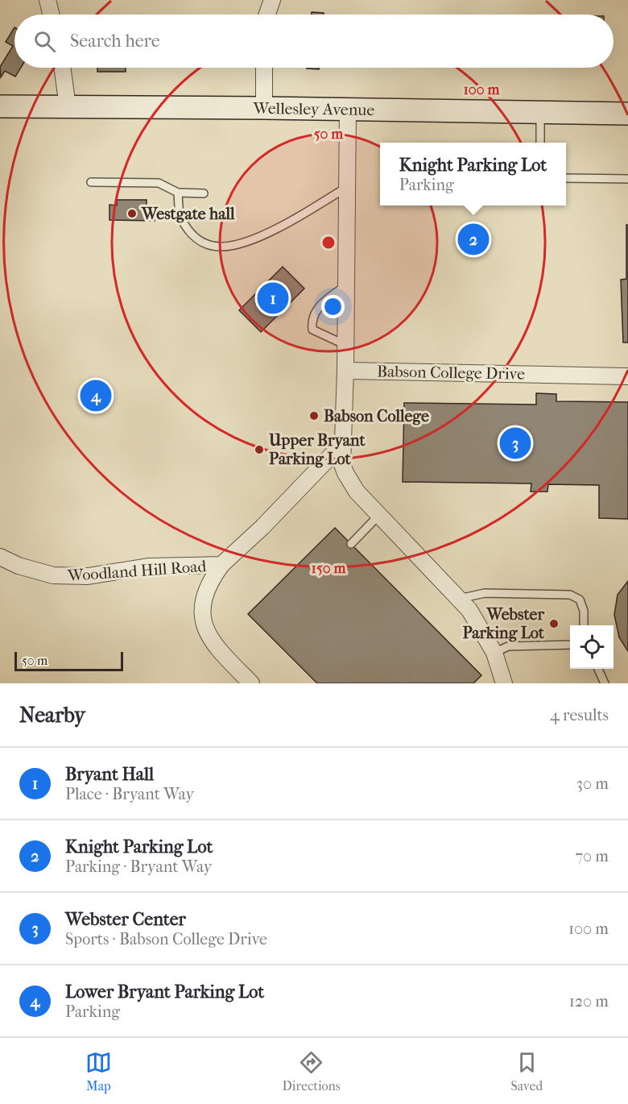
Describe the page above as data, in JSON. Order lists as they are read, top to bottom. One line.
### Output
{"streets":{"main road":["Wellesley Avenue"],"street":["Babson College Drive","Woodland Hill Road"]},"places":["Westgate hall","Babson College","Upper Bryant Parking Lot","Webster Parking Lot"],"scale_bar":"50 m","page":{"search":"Search here","popup":["Knight Parking Lot","Parking"],"pins":["2","1","4","3"],"scale":"50 m","heading":["Nearby","4 results"],"list":[{"mark":"1","name":"Bryant Hall","note":"Place · Bryant Way","value":"30 m"},{"mark":"2","name":"Knight Parking Lot","note":"Parking · Bryant Way","value":"70 m"},{"mark":"3","name":"Webster Center","note":"Sports · Babson College Drive","value":"100 m"},{"mark":"4","name":"Lower Bryant Parking Lot","note":"Parking","value":"120 m"}],"nav":["Map","Directions","Saved"]},"rings":["100 m","50 m","150 m"]}
